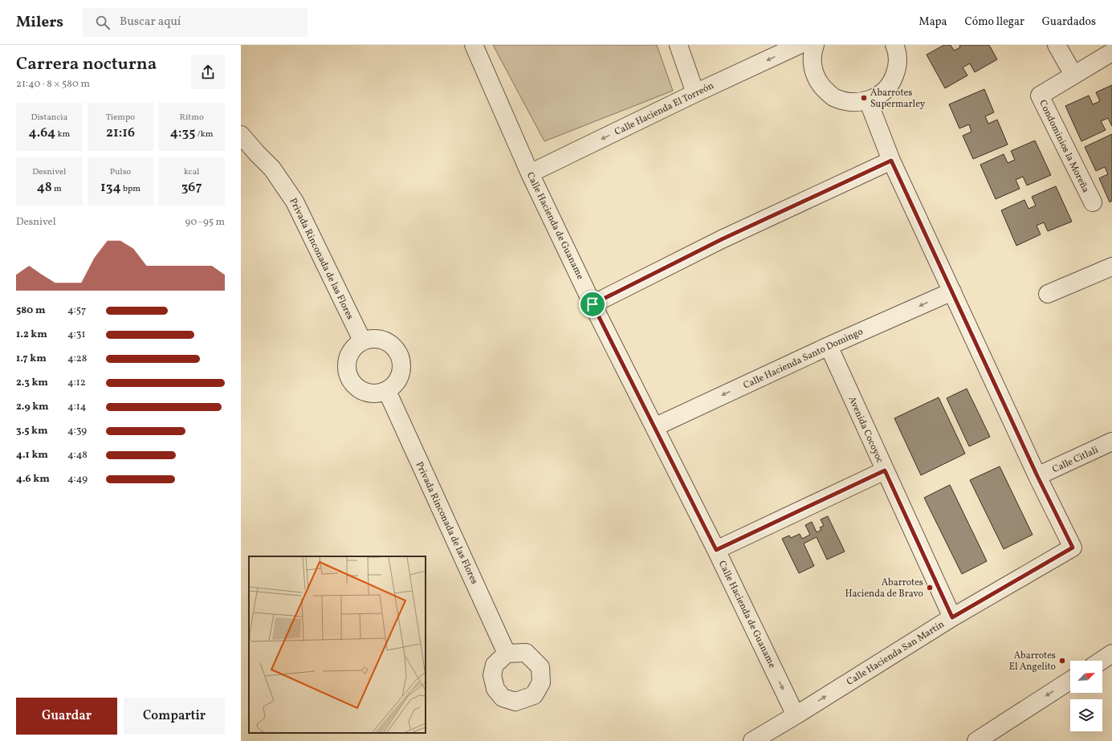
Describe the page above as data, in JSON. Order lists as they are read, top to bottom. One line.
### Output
{"streets":{"street":["Calle Hacienda El Torreón","Condominios la Moreña","Calle Hacienda de Guaname","Privada Rinconada de las Flores","Calle Hacienda Santo Domingo","Avenida Cocoyoc","Calle Citlali","Calle Hacienda San Martín"]},"crossings":[["Calle Hacienda El Torreón","Calle Hacienda de Guaname"],["Calle Hacienda de Guaname","Calle Hacienda Santo Domingo"],["Calle Hacienda de Guaname","Calle Hacienda San Martín"],["Calle Hacienda Santo Domingo","Avenida Cocoyoc"],["Avenida Cocoyoc","Calle Hacienda San Martín"],["Calle Citlali","Calle Hacienda San Martín"]],"one_way":["Calle Hacienda San Martín"],"places":["Abarrotes Supermarley","Abarrotes Hacienda de Bravo","Abarrotes El Angelito"],"north":"top right","page":{"header":"Milers","search":"Buscar aquí","nav":["Mapa","Cómo llegar","Guardados"],"heading":["Carrera nocturna","21:40 · 8 × 580 m"],"stats":[["Distancia","4.64 km"],["Tiempo","21:16"],["Ritmo","4:35 /km"],["Desnivel","48 m"],["Pulso","134 bpm"],["kcal","367"]],"chart":["Desnivel","90–95 m"],"list":[{"name":"580 m","note":"4:57"},{"name":"1.2 km","note":"4:31"},{"name":"1.7 km","note":"4:28"},{"name":"2.3 km","note":"4:12"},{"name":"2.9 km","note":"4:14"},{"name":"3.5 km","note":"4:39"},{"name":"4.1 km","note":"4:48"},{"name":"4.6 km","note":"4:49"}],"buttons":["Guardar","Compartir"]}}
